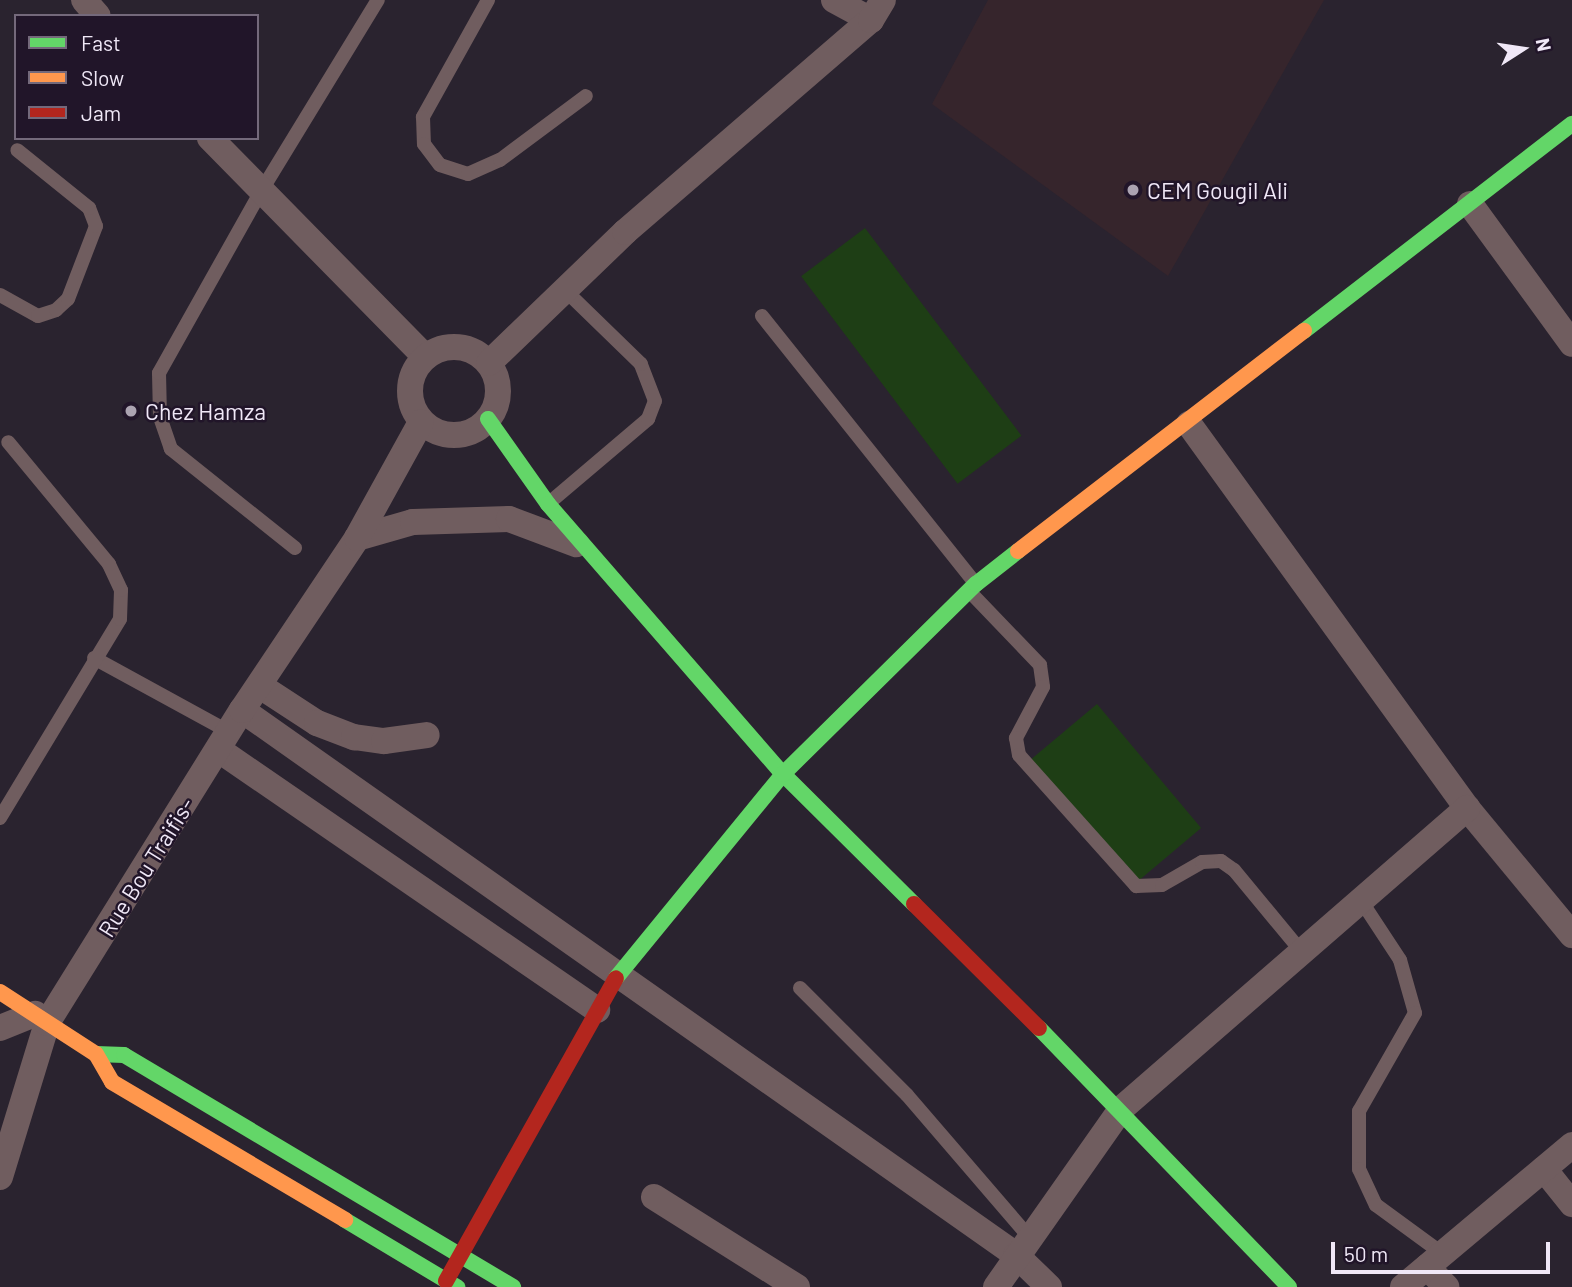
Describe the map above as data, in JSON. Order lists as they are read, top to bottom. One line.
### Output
{"streets":{"street":["Rue Bou Traifis-"]},"places":["CEM Gougil Ali","Chez Hamza"],"legend":["Fast","Slow","Jam"],"scale_bar":"50 m","north":"right"}
